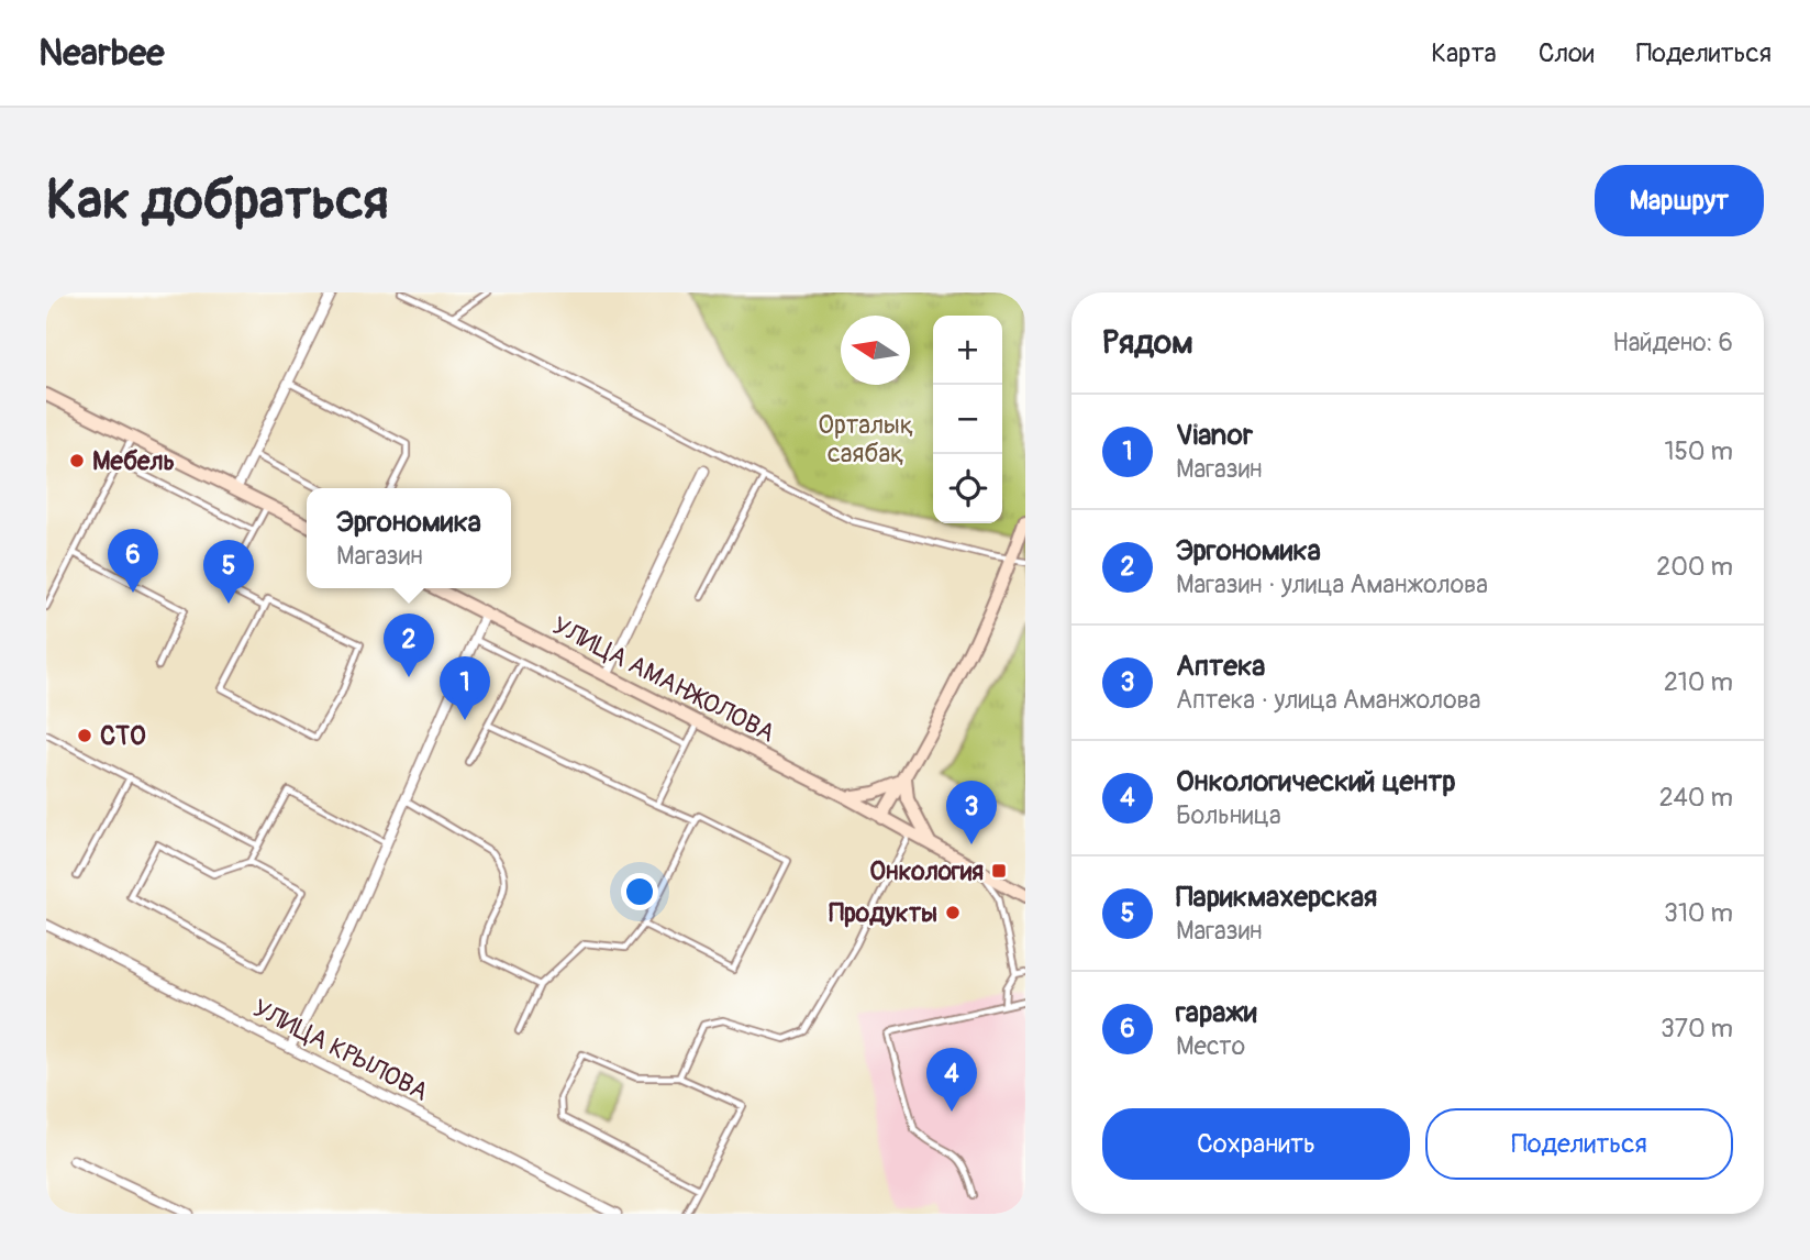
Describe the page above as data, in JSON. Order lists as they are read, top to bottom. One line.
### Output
{"streets":{"main road":["УЛИЦА АМАНЖОЛОВА"],"street":["УЛИЦА КРЫЛОВА"]},"parks":["Орталық саябақ"],"places":{"other":["Мебель","СТО","Продукты"],"transit":["Онкология"]},"north":"left","page":{"header":"Nearbee","nav":["Карта","Слои","Поделиться"],"buttons":["Маршрут",["Сохранить","Поделиться"]],"title":"Как добраться","heading":["Рядом","Найдено: 6"],"map_buttons":["+","−"],"list":[{"mark":"1","name":"Vianor","note":"Магазин","value":"150 m"},{"mark":"2","name":"Эргономика","note":"Магазин · улица Аманжолова","value":"200 m"},{"mark":"3","name":"Аптека","note":"Аптека · улица Аманжолова","value":"210 m"},{"mark":"4","name":"Онкологический центр","note":"Больница","value":"240 m"},{"mark":"5","name":"Парикмахерская","note":"Магазин","value":"310 m"},{"mark":"6","name":"гаражи","note":"Место","value":"370 m"}],"popup":["Эргономика","Магазин"],"pins":["6","5","2","1","3","4"]}}
